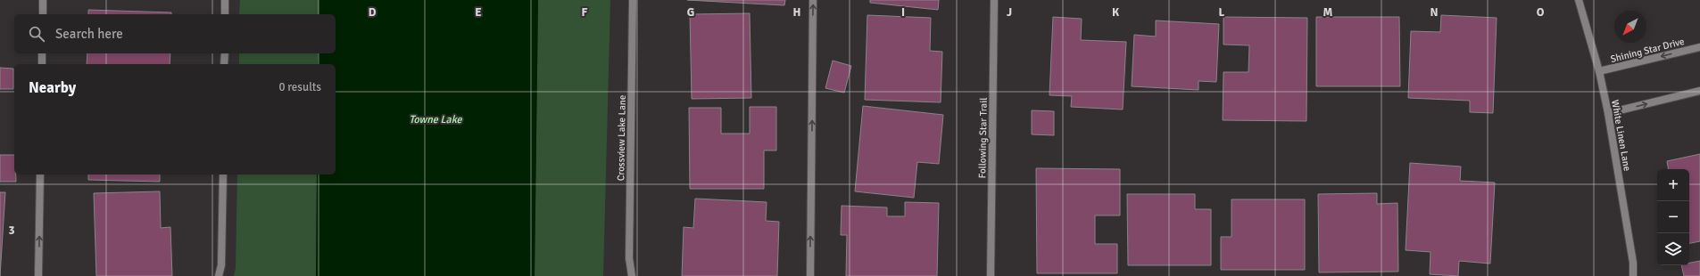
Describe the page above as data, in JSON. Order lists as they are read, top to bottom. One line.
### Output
{"streets":{"street":["Shining Star Drive","White Linen Lane","Crossview Lake Lane","Following Star Trail"]},"crossings":[["Shining Star Drive","White Linen Lane"]],"water":["Towne Lake"],"north":"bottom left","page":{"search":"Search here","heading":["Nearby","0 results"],"map_buttons":["+","−"]},"grid":{"columns":["D","E","F","G","H","I","J","K","L","M","N","O"],"rows":["3"]}}
